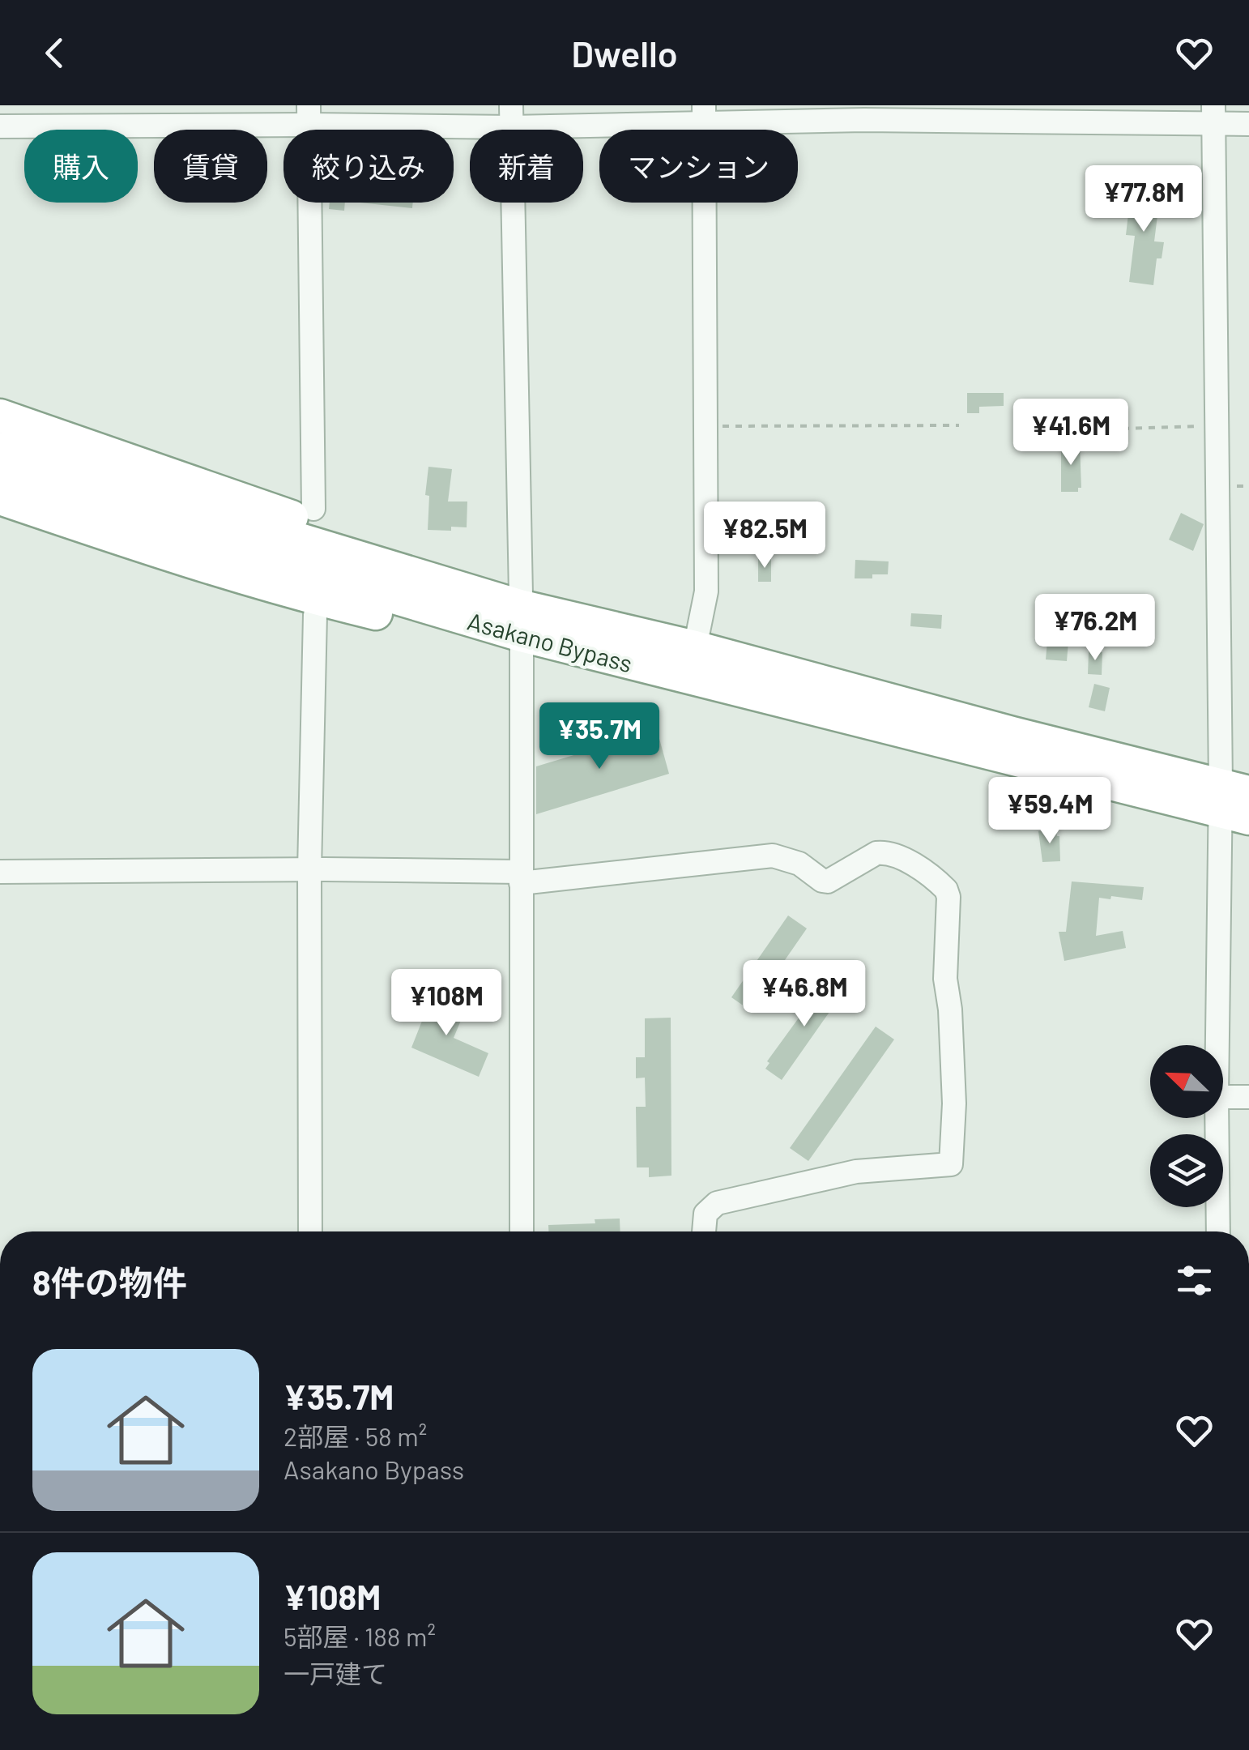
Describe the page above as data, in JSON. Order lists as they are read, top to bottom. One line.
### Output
{"streets":{"highway":["Asakano Bypass"]},"north":"top left","page":{"header":"Dwello","chip":["購入","賃貸","絞り込み","新着","マンション"],"price":["¥77.8M","¥41.6M","¥82.5M","¥76.2M","¥35.7M","¥59.4M","¥46.8M","¥108M"],"heading":"8件の物件","list":[{"name":"¥35.7M","note":"2部屋 · 58 m² · Asakano Bypass"},{"name":"¥108M","note":"5部屋 · 188 m² · 一戸建て"}]}}
